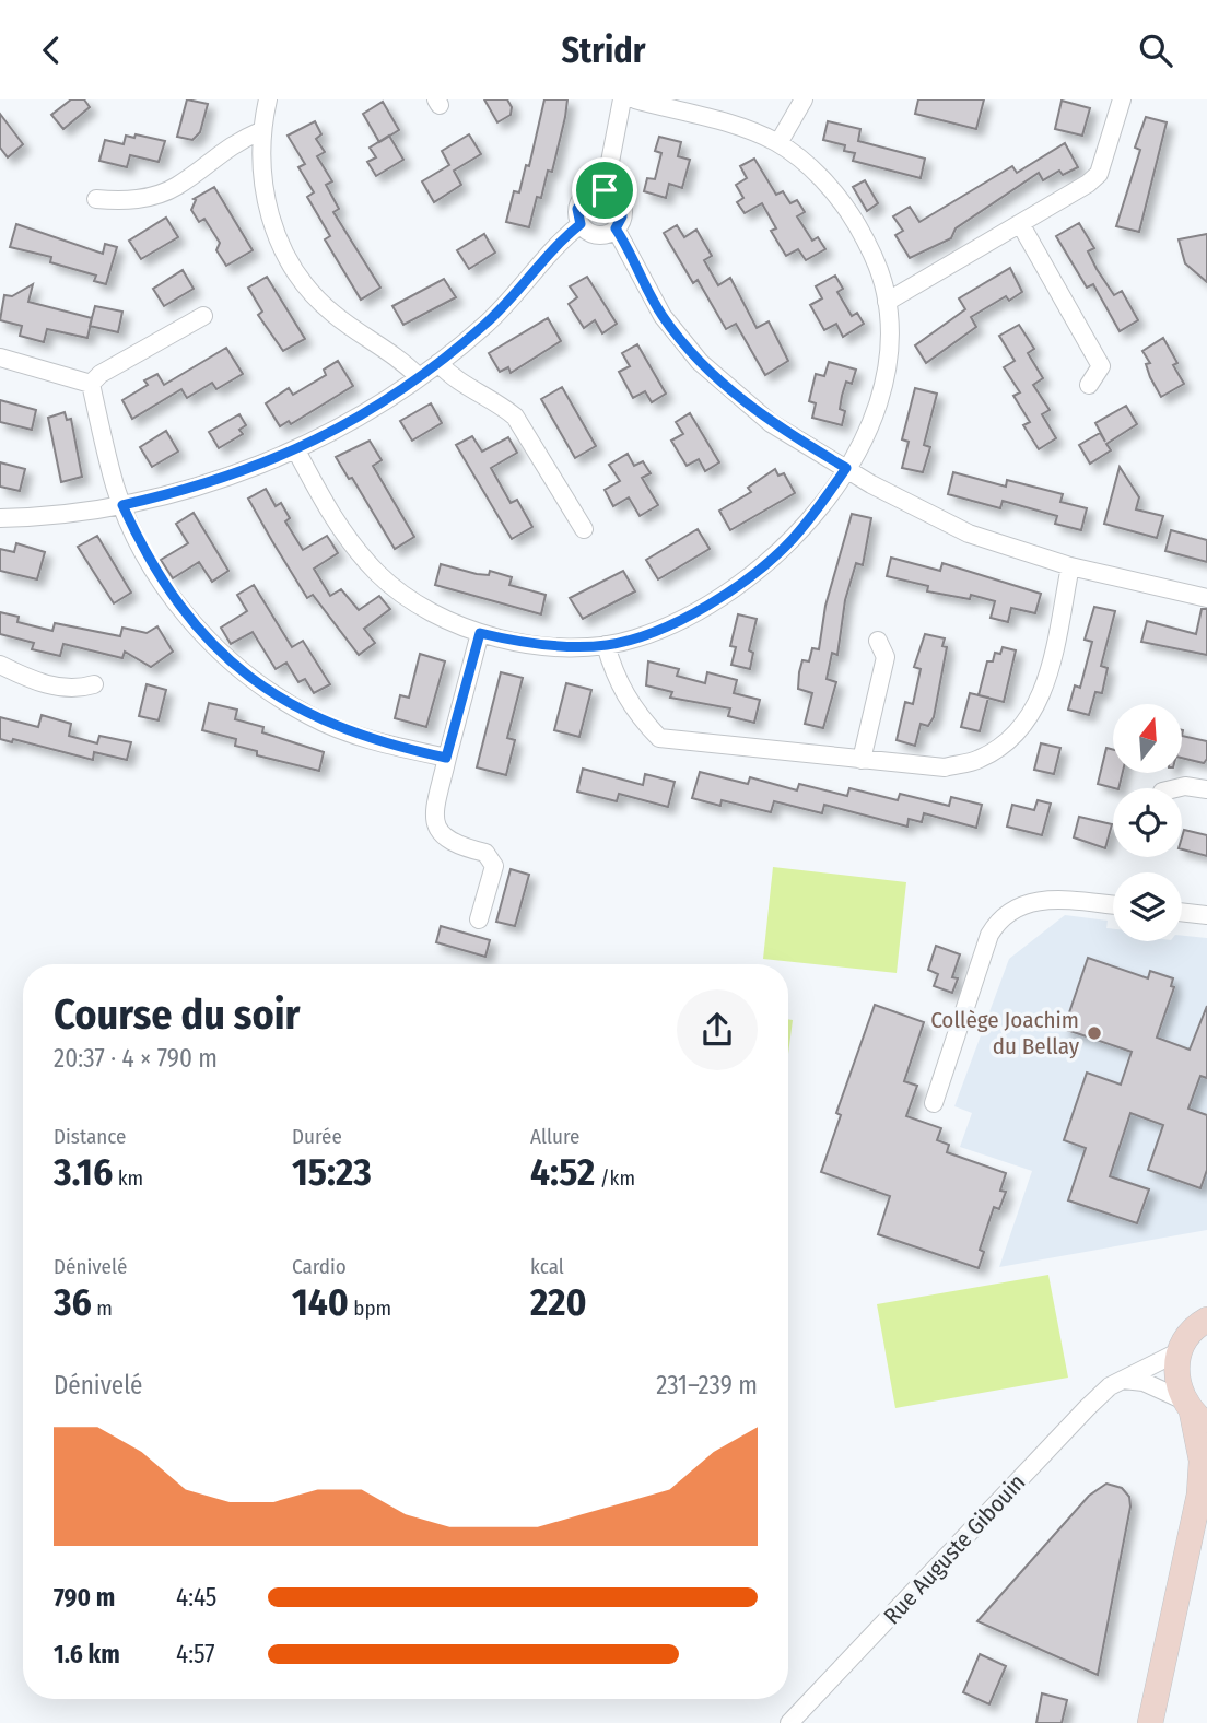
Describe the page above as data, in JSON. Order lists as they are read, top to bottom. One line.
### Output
{"streets":{"street":["Rue Auguste Gibouin"]},"places":["Collège Joachim du Bellay"],"north":"top","page":{"header":"Stridr","heading":["Course du soir","20:37 · 4 × 790 m"],"stats":[["Distance","3.16 km"],["Durée","15:23"],["Allure","4:52 /km"],["Dénivelé","36 m"],["Cardio","140 bpm"],["kcal","220"]],"chart":["Dénivelé","231–239 m"],"list":[{"name":"790 m","note":"4:45"},{"name":"1.6 km","note":"4:57"}]}}
